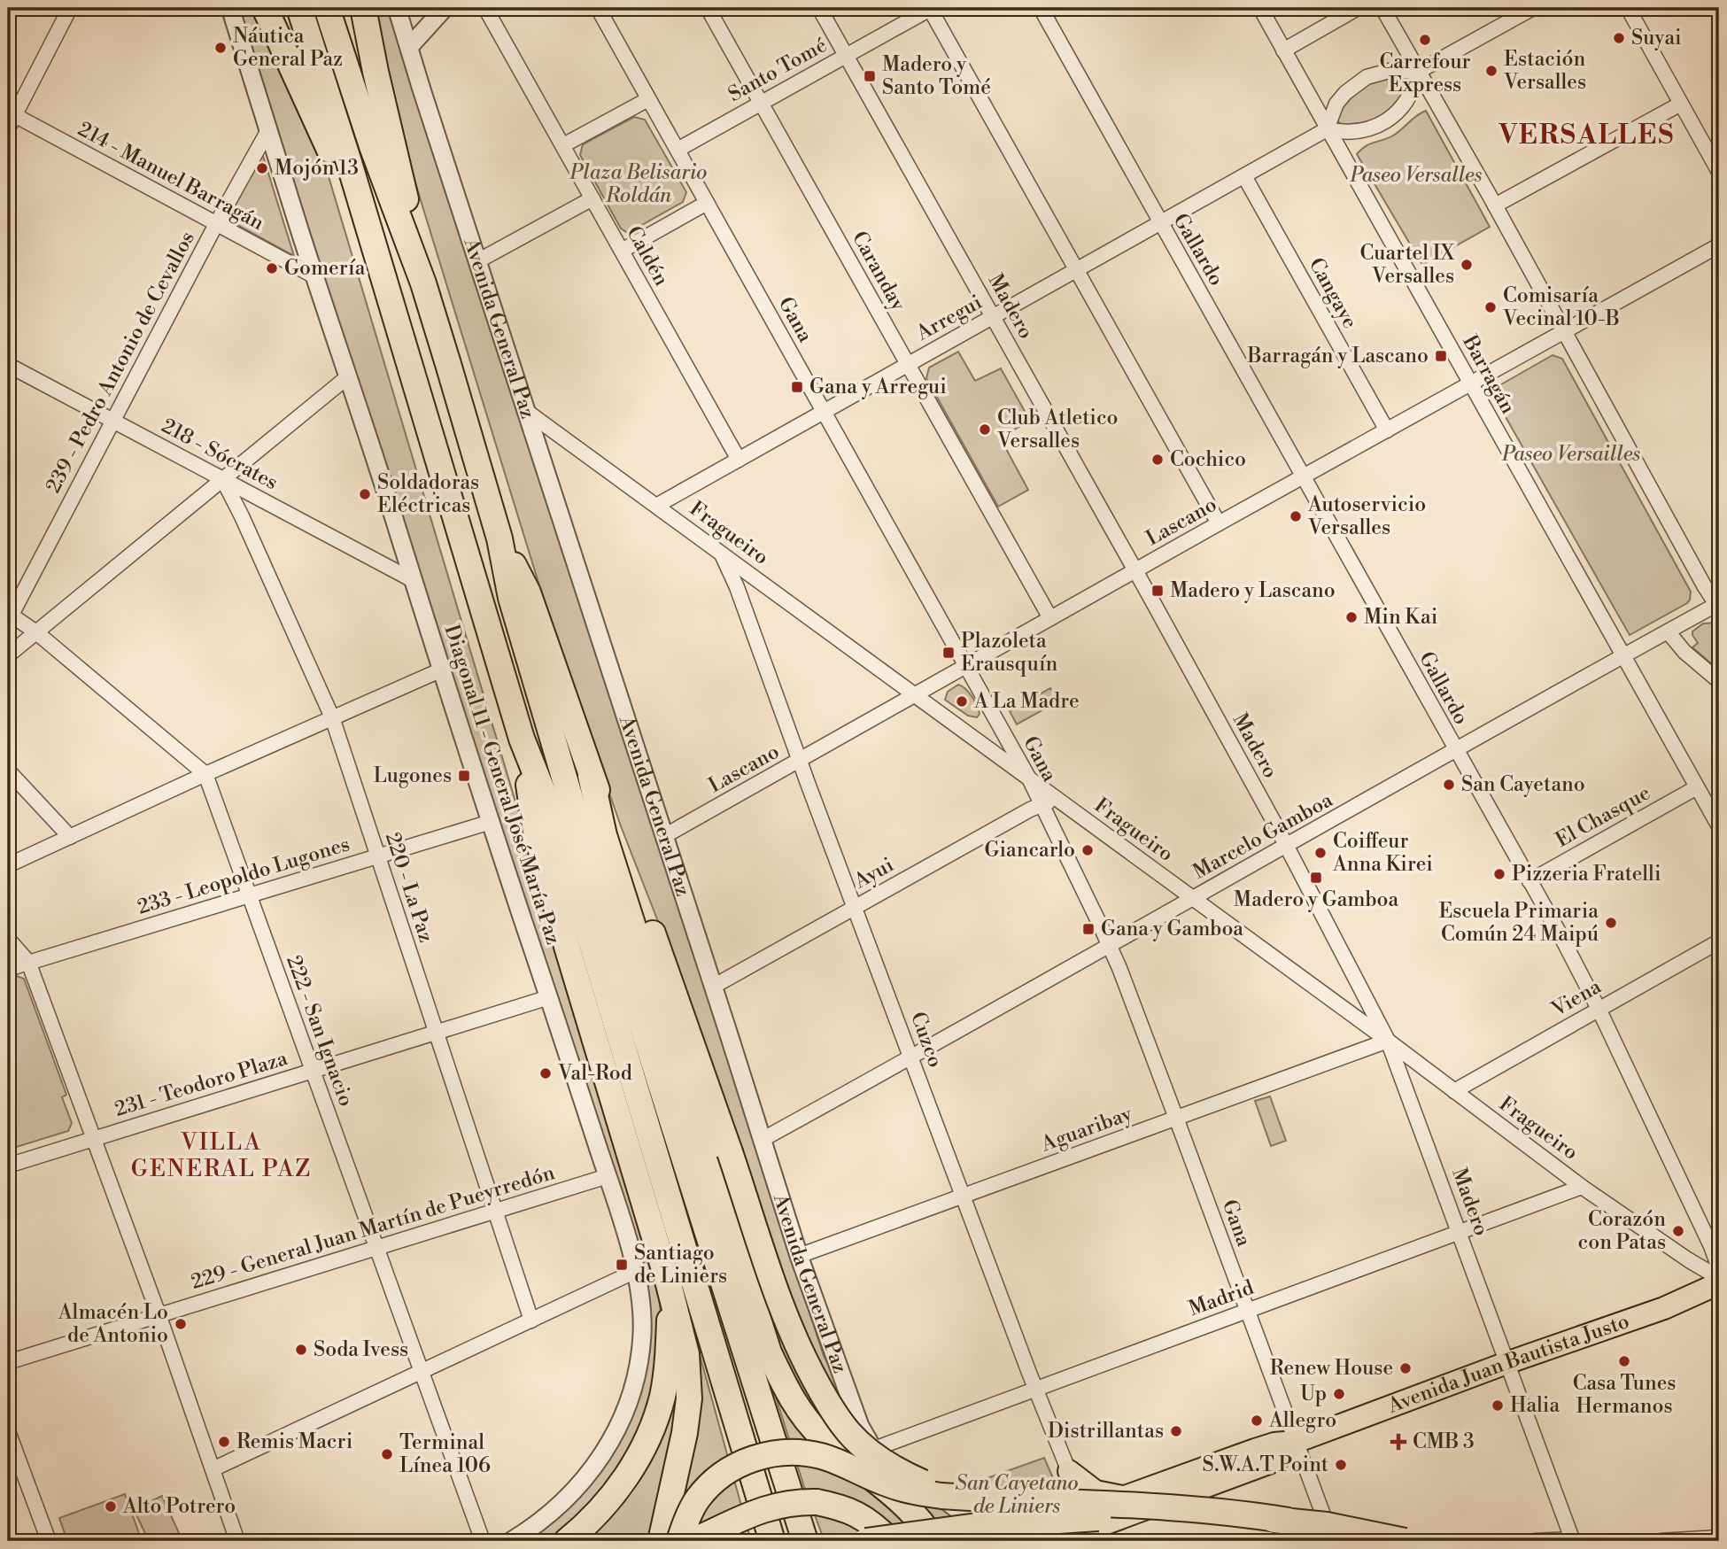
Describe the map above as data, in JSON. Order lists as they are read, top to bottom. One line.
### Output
{"streets":{"main road":["Avenida Juan Bautista Justo"],"street":["Santo Tomé","214 - Manuel Barragán","Gallardo","Caldén","Caranday","Cangaye","Madero","Arregui","Gana","Avenida General Paz","239 - Pedro Antonio de Cevallos","Barragán","218 - Sócrates","Lascano","Fragueiro","Diagonal 11 - General José María Paz","El Chasque","Marcelo Gamboa","Ayui","233 - Leopoldo Lugones","220 - La Paz","Viena","222 - San Ignacio","Cuzco","231 - Teodoro Plaza","Aguaribay","229 - General Juan Martín de Pueyrredón","Madrid"]},"crossings":[["Santo Tomé","Caranday"],["Santo Tomé","Madero"],["Santo Tomé","Gana"],["214 - Manuel Barragán","239 - Pedro Antonio de Cevallos"],["214 - Manuel Barragán","Diagonal 11 - General José María Paz"],["Gallardo","Arregui"],["Gallardo","Lascano"],["Gallardo","El Chasque"],["Gallardo","Marcelo Gamboa"],["Gallardo","Viena"],["Caldén","Arregui"],["Caranday","Arregui"],["Caranday","Lascano"],["Cangaye","Arregui"],["Cangaye","Lascano"],["Madero","Arregui"],["Madero","Lascano"],["Madero","Fragueiro"],["Madero","Marcelo Gamboa"],["Madero","Aguaribay"],["Madero","Madrid"],["Madero","Avenida Juan Bautista Justo"],["Arregui","Gana"],["Arregui","Barragán"],["Arregui","Fragueiro"],["Gana","Lascano"],["Gana","Fragueiro"],["Gana","Marcelo Gamboa"],["Gana","Ayui"],["Gana","Aguaribay"],["Gana","Madrid"],["Gana","Avenida Juan Bautista Justo"],["Avenida General Paz","Lascano"],["Avenida General Paz","Fragueiro"],["Avenida General Paz","Marcelo Gamboa"],["Avenida General Paz","Ayui"],["Avenida General Paz","Aguaribay"],["Avenida General Paz","Madrid"],["239 - Pedro Antonio de Cevallos","218 - Sócrates"],["239 - Pedro Antonio de Cevallos","Diagonal 11 - General José María Paz"],["Barragán","Lascano"],["Barragán","El Chasque"],["Barragán","Marcelo Gamboa"],["218 - Sócrates","Diagonal 11 - General José María Paz"],["218 - Sócrates","220 - La Paz"],["Lascano","Fragueiro"],["Lascano","Cuzco"],["Fragueiro","Marcelo Gamboa"],["Fragueiro","Ayui"],["Fragueiro","Viena"],["Fragueiro","Cuzco"],["Fragueiro","Aguaribay"],["Fragueiro","Madrid"],["Diagonal 11 - General José María Paz","233 - Leopoldo Lugones"],["Diagonal 11 - General José María Paz","231 - Teodoro Plaza"],["Diagonal 11 - General José María Paz","229 - General Juan Martín de Pueyrredón"],["Marcelo Gamboa","Cuzco"],["Ayui","Cuzco"],["233 - Leopoldo Lugones","220 - La Paz"],["233 - Leopoldo Lugones","222 - San Ignacio"],["220 - La Paz","231 - Teodoro Plaza"],["220 - La Paz","229 - General Juan Martín de Pueyrredón"],["222 - San Ignacio","231 - Teodoro Plaza"],["222 - San Ignacio","229 - General Juan Martín de Pueyrredón"],["Cuzco","Aguaribay"],["Cuzco","Madrid"],["Cuzco","Avenida Juan Bautista Justo"]],"districts":["VERSALLES","VILLA GENERAL PAZ"],"parks":["Plaza Belisario Roldán","Paseo Versalles","Paseo Versailles","San Cayetano de Liniers"],"places":{"other":["Suyai","Carrefour Express","Náutica General Paz","Estación Versalles","Mojón 13","Cuartel IX Versalles","Gomería","Comisaría Vecinal 10-B","Club Atletico Versalles","Cochico","Soldadoras Eléctricas","Autoservicio Versalles","Min Kai","A La Madre","San Cayetano","Giancarlo","Coiffeur Anna Kirei","Pizzeria Fratelli","Escuela Primaria Común 24 Maipú","Val-Rod","Corazón con Patas","Almacén Lo de Antonio","Soda Ivess","Casa Tunes Hermanos","Renew House","Up","Halia","Allegro","Distrillantas","Remis Macri","Terminal Línea 106","S.W.A.T Point","Alto Potrero"],"transit":["Madero y Santo Tomé","Barragán y Lascano","Gana y Arregui","Madero y Lascano","Plazoleta Erausquín","Lugones","Madero y Gamboa","Gana y Gamboa","Santiago de Liniers"],"health":["CMB 3"]}}
